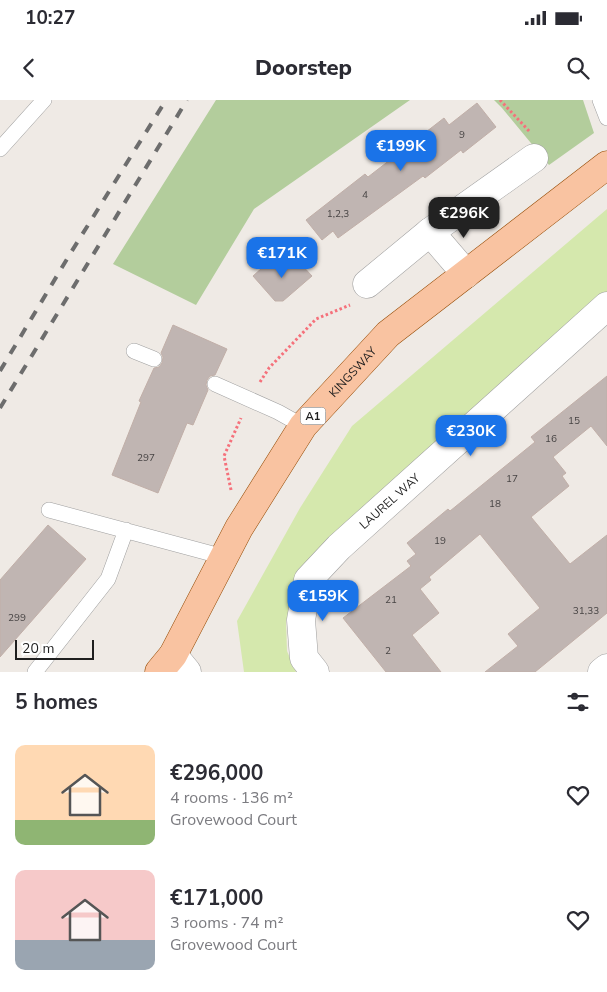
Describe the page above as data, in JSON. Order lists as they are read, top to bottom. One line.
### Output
{"streets":{"main road":["KINGSWAY","A1"],"street":["LAUREL WAY"]},"house_numbers":["9","4","1,2,3","15","16","297","17","18","19","21","31,33","299","2"],"scale_bar":"20 m","page":{"status":"10:27","header":"Doorstep","price":["€199K","€296K","€171K","€230K","€159K"],"scale":"20 m","heading":"5 homes","list":[{"name":"€296,000","note":"4 rooms · 136 m² · Grovewood Court"},{"name":"€171,000","note":"3 rooms · 74 m² · Grovewood Court"}]}}
